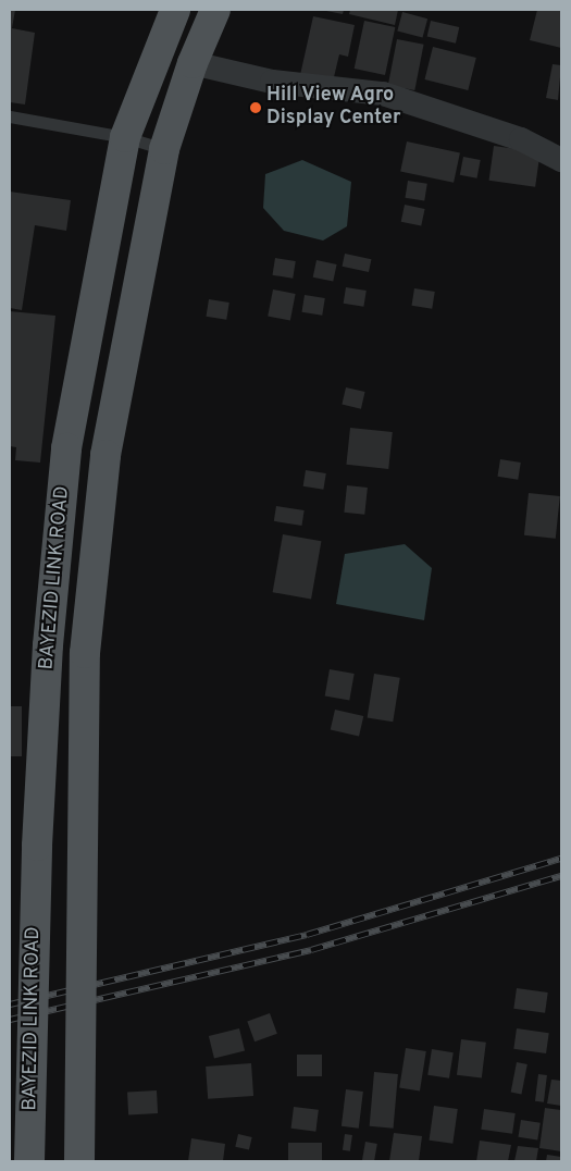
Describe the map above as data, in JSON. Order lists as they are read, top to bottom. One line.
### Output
{"streets":{"main road":["BAYEZID LINK ROAD"]},"places":["Hill View Agro Display Center"]}
